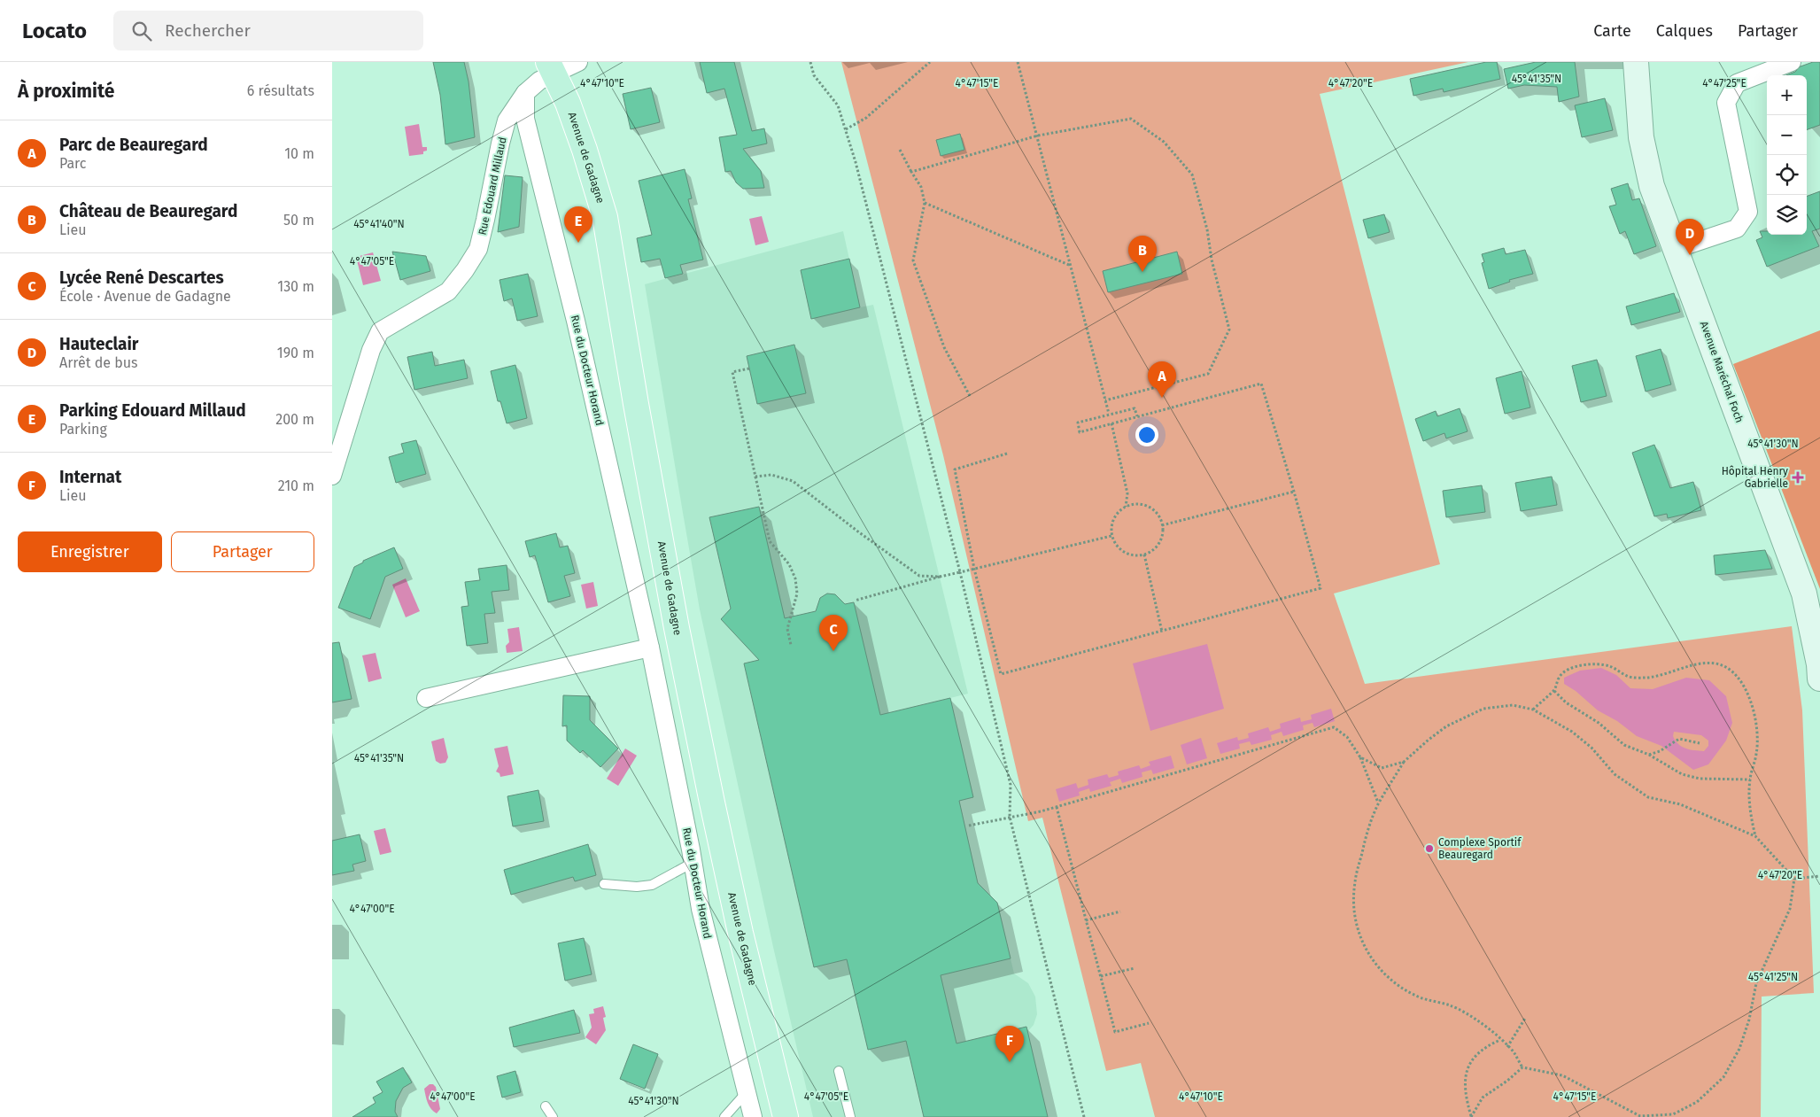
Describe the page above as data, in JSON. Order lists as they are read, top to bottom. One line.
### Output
{"streets":{"main road":["Avenue de Gadagne","Avenue Maréchal Foch"],"street":["Rue Edouard Millaud","Rue du Docteur Horand"]},"crossings":[["Avenue de Gadagne","Rue Edouard Millaud"],["Rue Edouard Millaud","Rue du Docteur Horand"]],"places":{"health":["Hôpital Henry Gabrielle"],"other":["Complexe Sportif Beauregard"]},"page":{"header":"Locato","search":"Rechercher","nav":["Carte","Calques","Partager"],"heading":["À proximité","6 résultats"],"map_buttons":["+","−"],"list":[{"mark":"A","name":"Parc de Beauregard","note":"Parc","value":"10 m"},{"mark":"B","name":"Château de Beauregard","note":"Lieu","value":"50 m"},{"mark":"C","name":"Lycée René Descartes","note":"École · Avenue de Gadagne","value":"130 m"},{"mark":"D","name":"Hauteclair","note":"Arrêt de bus","value":"190 m"},{"mark":"E","name":"Parking Edouard Millaud","note":"Parking","value":"200 m"},{"mark":"F","name":"Internat","note":"Lieu","value":"210 m"}],"pins":["E","D","B","A","C","F"],"buttons":["Enregistrer","Partager"]},"coordinates":["45°41'35\"N","4°47'10\"E","4°47'15\"E","4°47'20\"E","4°47'25\"E","45°41'40\"N","4°47'05\"E","45°41'30\"N","4°47'00\"E","45°41'25\"N"]}
